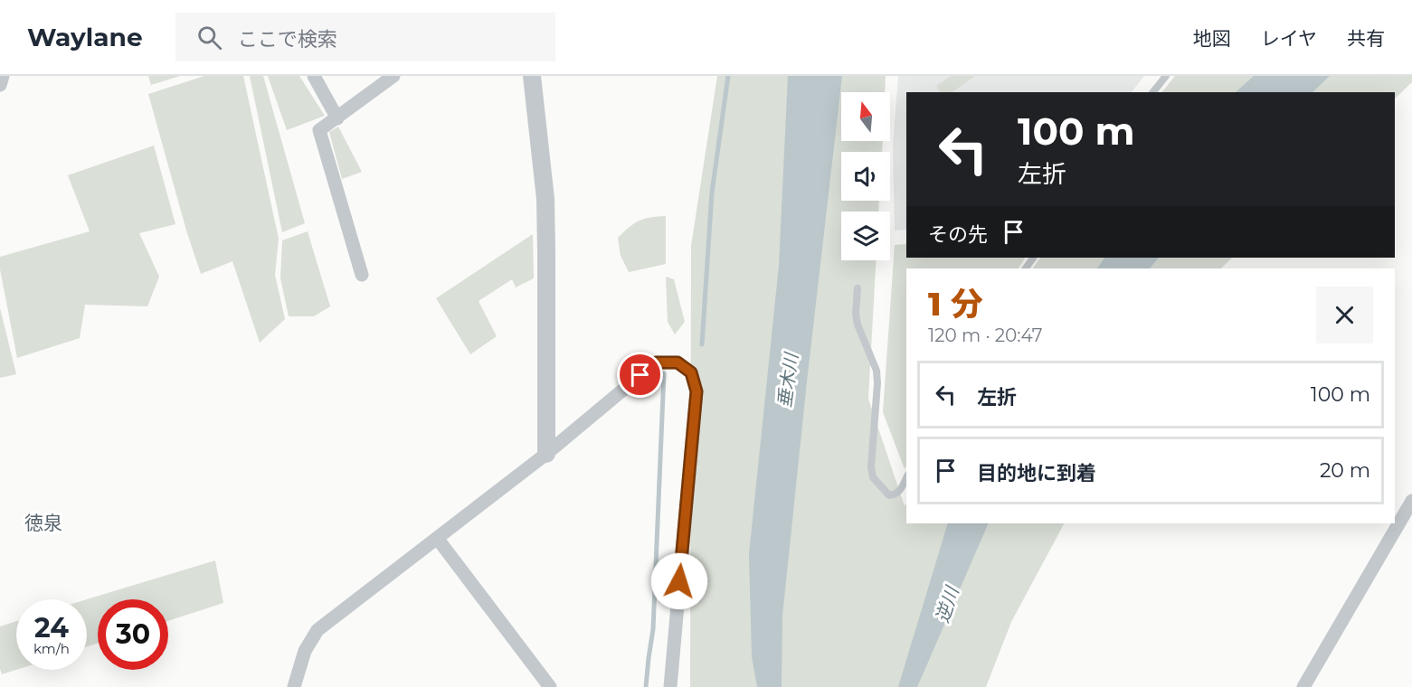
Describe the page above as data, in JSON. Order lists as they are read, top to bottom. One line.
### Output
{"districts":["徳泉"],"water":["垂木川","逆川"],"north":"top","page":{"header":"Waylane","search":"ここで検索","nav":["地図","レイヤ","共有"],"turn":["100 m","左折"],"then":"その先","heading":["1 分","120 m · 20:47"],"list":[{"name":"左折","value":"100 m"},{"name":"目的地に到着","value":"20 m"}],"speed":"24 km/h","limit":"30"}}
